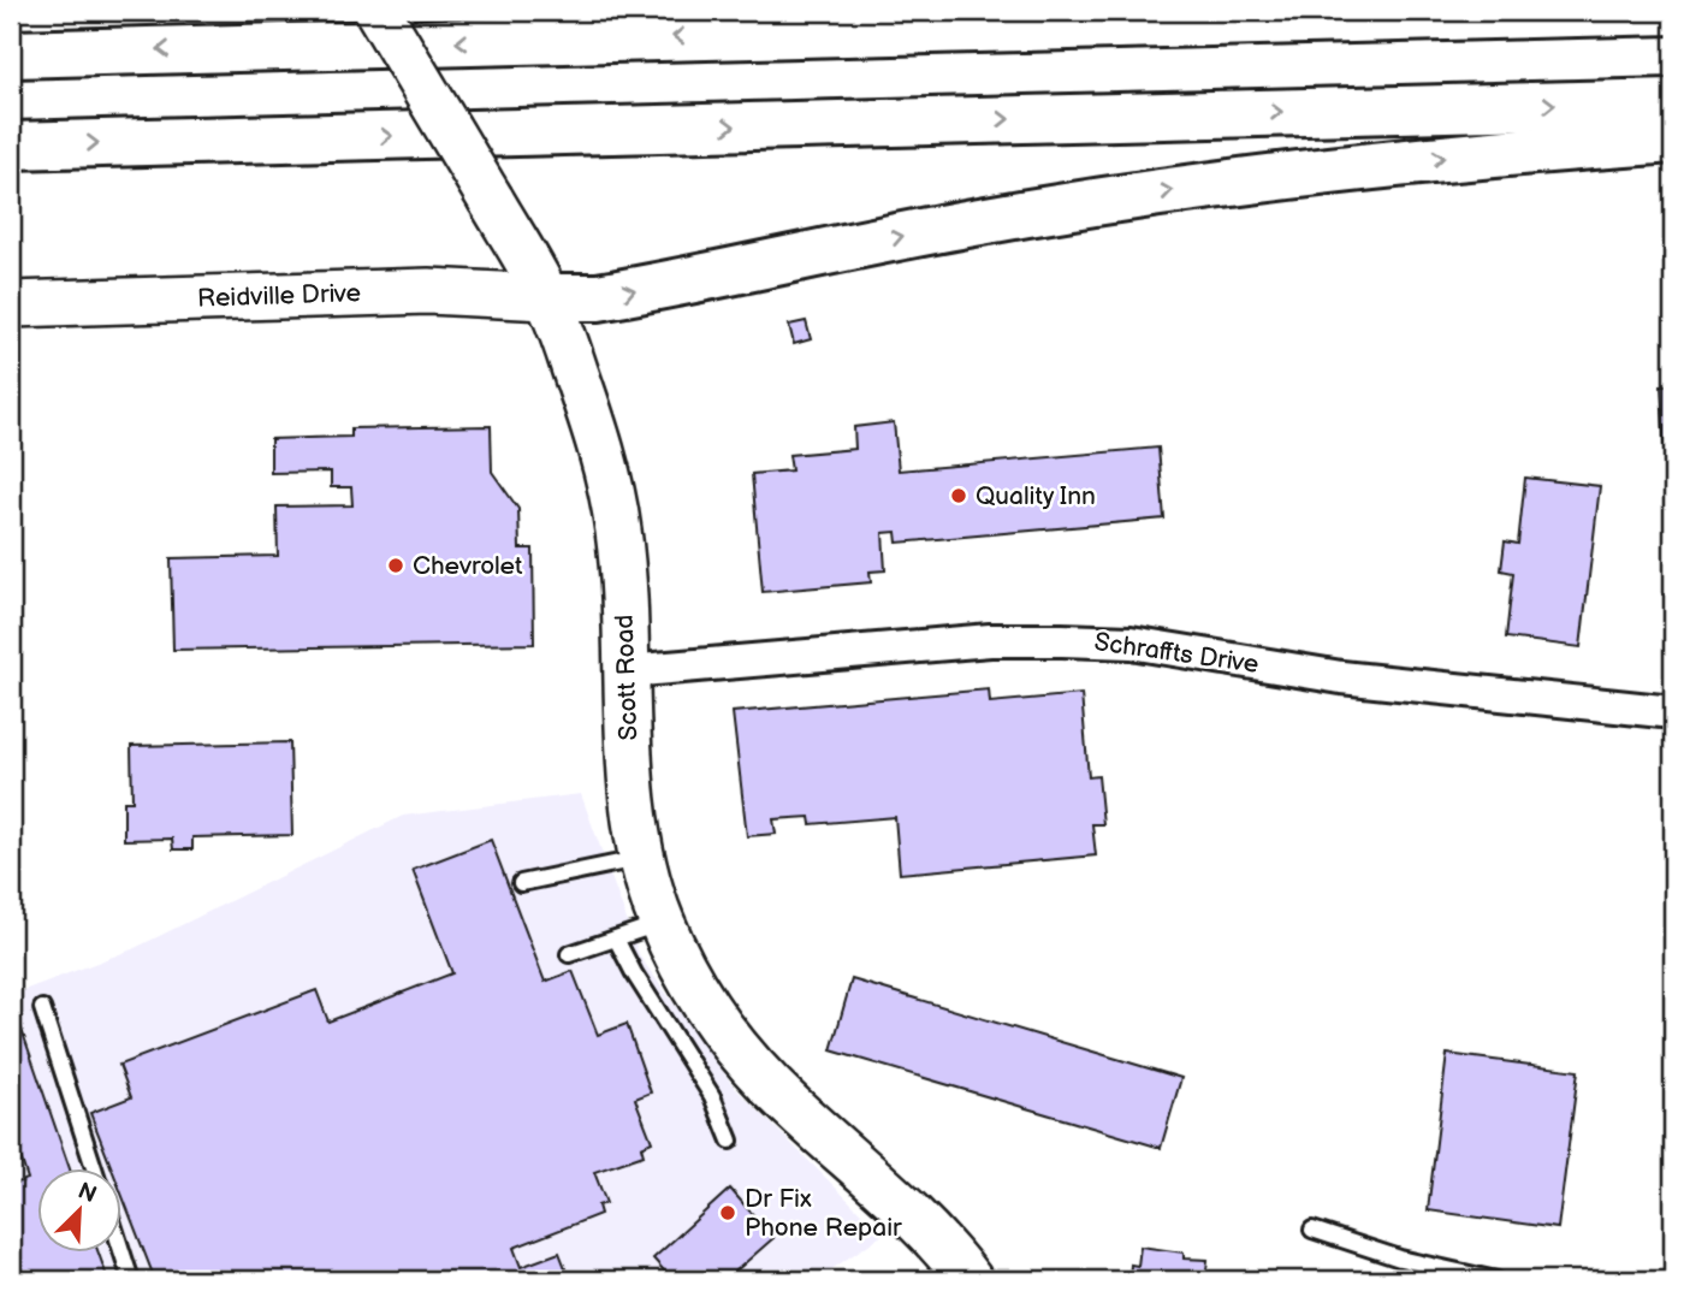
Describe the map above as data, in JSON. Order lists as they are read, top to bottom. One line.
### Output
{"streets":{"main road":["Reidville Drive","Scott Road"],"street":["Schraffts Drive"]},"crossings":[["Reidville Drive","Scott Road"],["Schraffts Drive","Scott Road"]],"places":["Quality Inn","Chevrolet","Dr Fix Phone Repair"],"north":"top right"}
